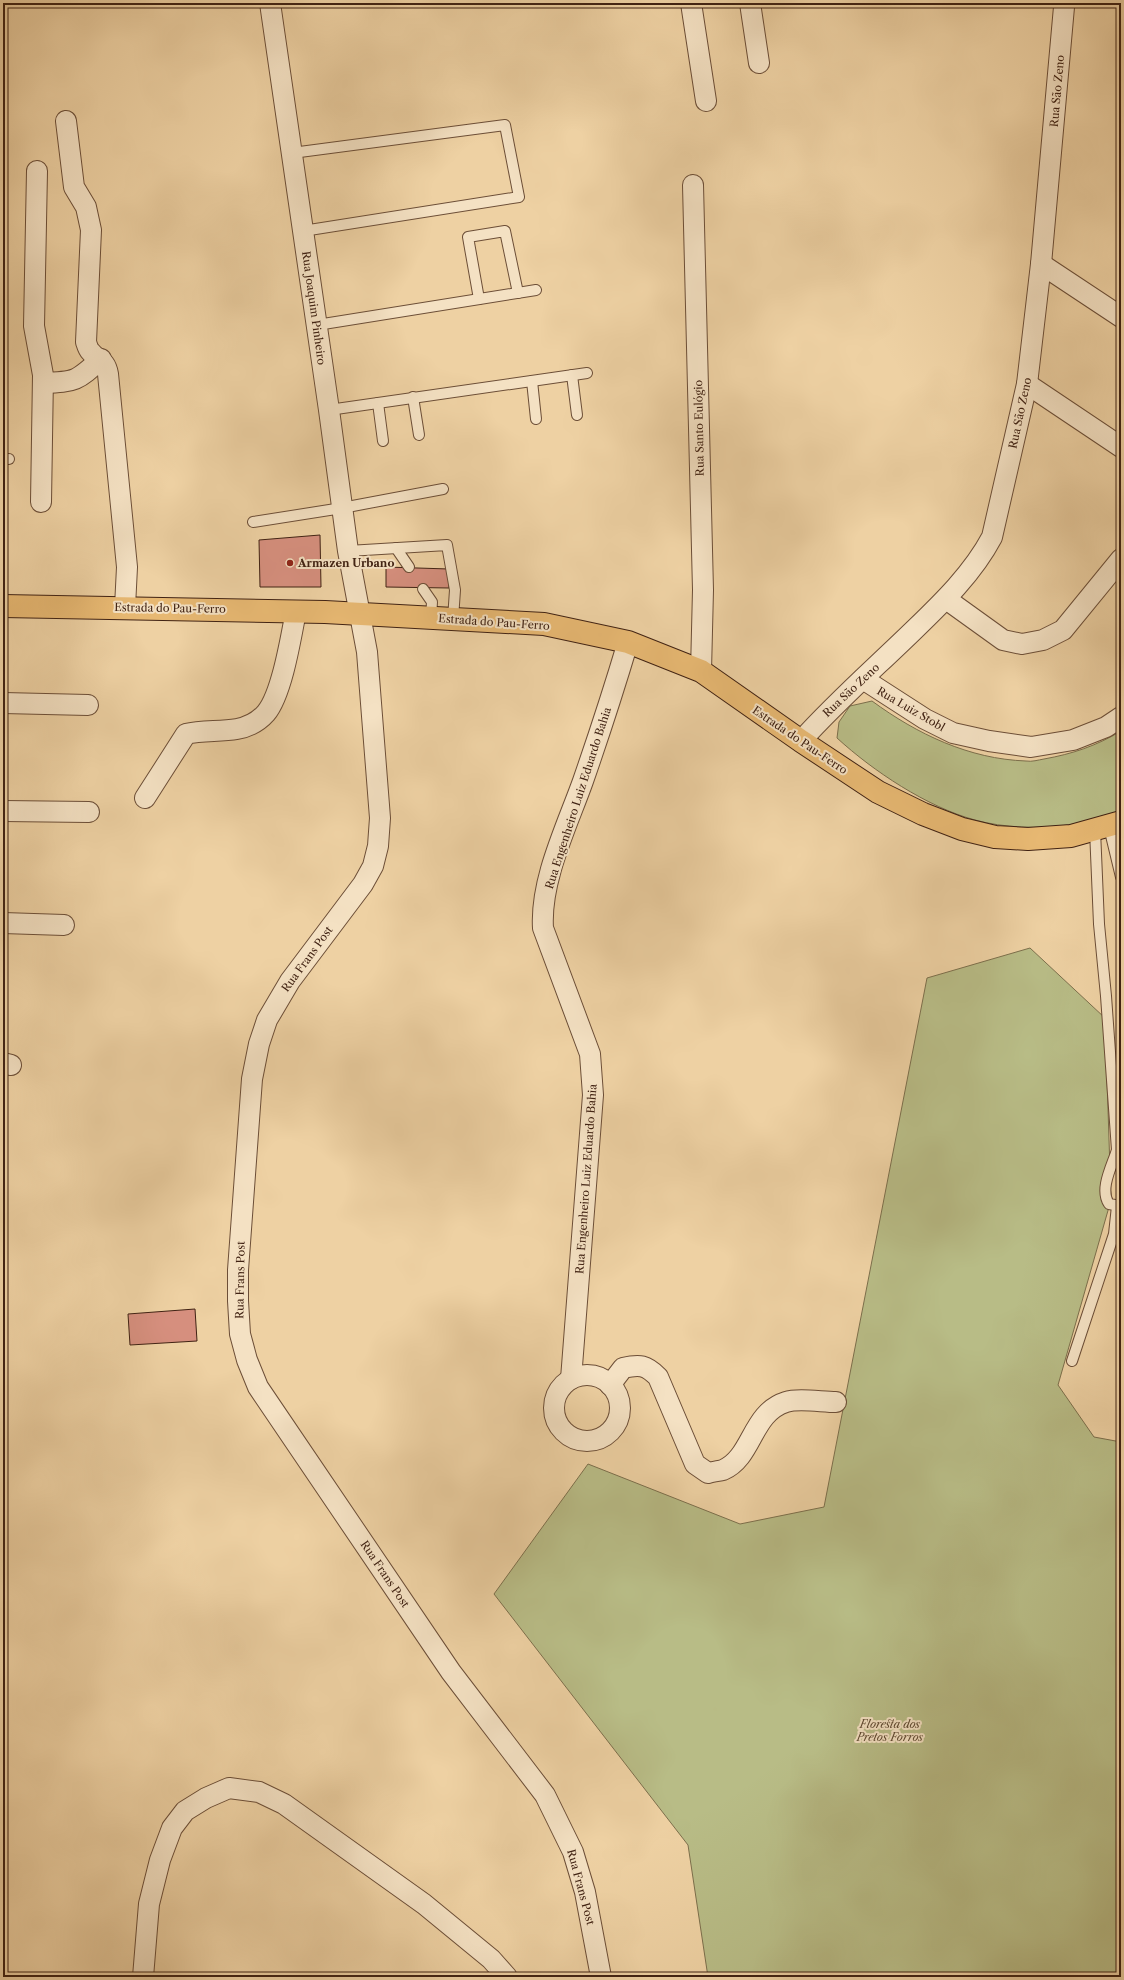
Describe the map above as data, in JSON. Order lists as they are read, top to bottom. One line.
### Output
{"streets":{"main road":["Estrada do Pau-Ferro"],"street":["Rua São Zeno","Rua Joaquim Pinheiro","Rua Santo Eulógio","Rua Luiz Stobl","Rua Engenheiro Luiz Eduardo Bahia","Rua Frans Post"]},"crossings":[["Rua São Zeno","Estrada do Pau-Ferro"],["Rua São Zeno","Rua Luiz Stobl"],["Rua Joaquim Pinheiro","Estrada do Pau-Ferro"],["Rua Joaquim Pinheiro","Rua Frans Post"],["Rua Santo Eulógio","Estrada do Pau-Ferro"],["Estrada do Pau-Ferro","Rua Engenheiro Luiz Eduardo Bahia"],["Estrada do Pau-Ferro","Rua Frans Post"]],"parks":["Floresta dos Pretos Forros"],"places":["Armazen Urbano"]}
